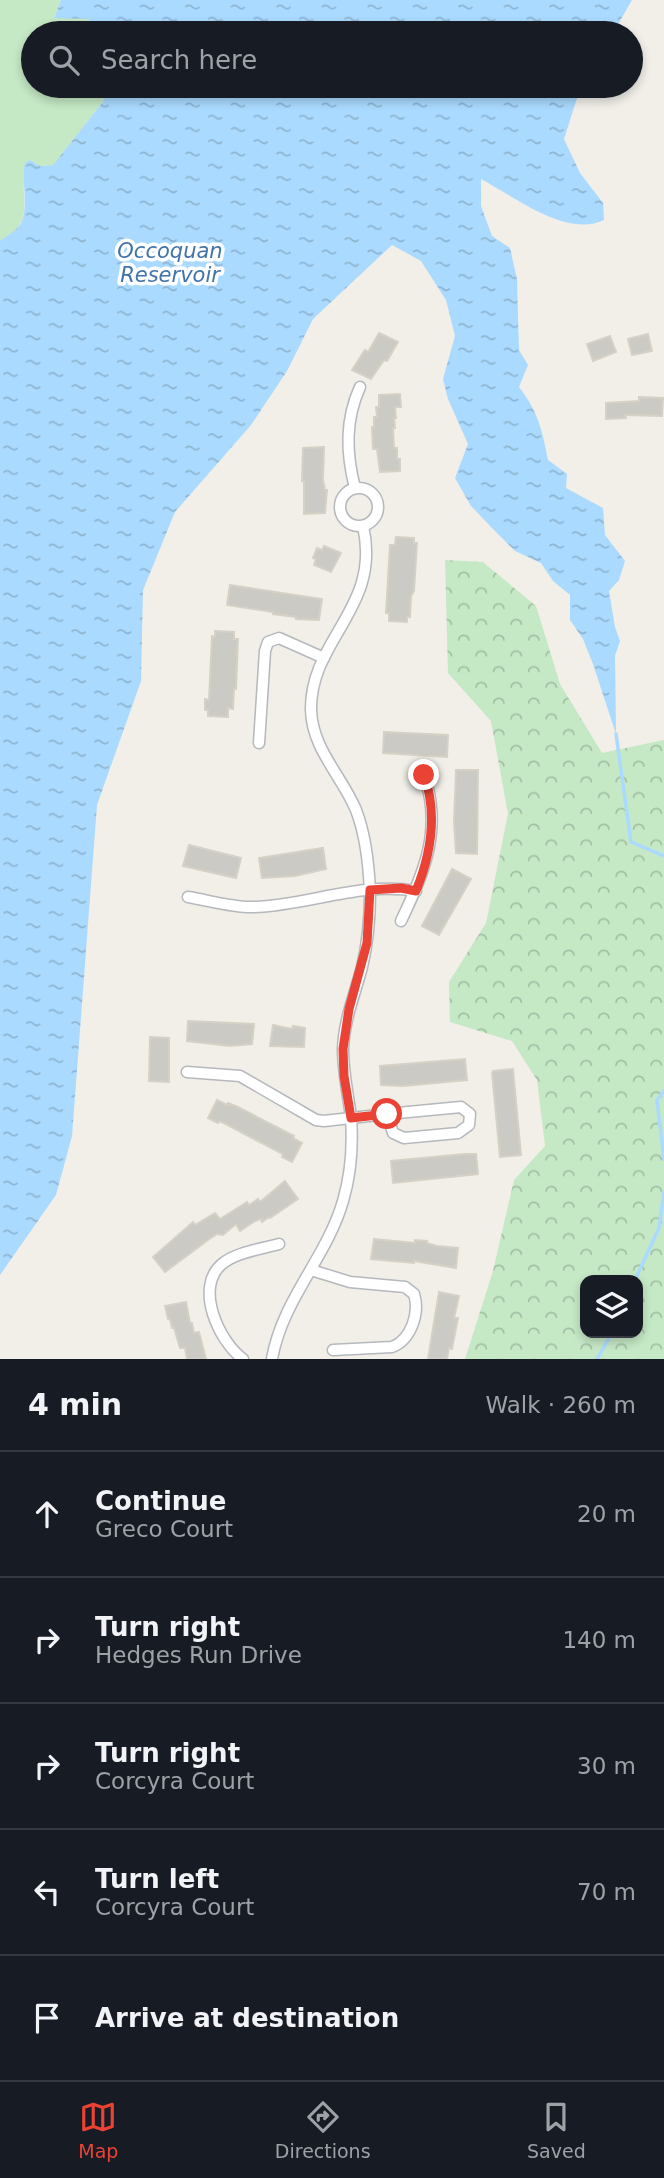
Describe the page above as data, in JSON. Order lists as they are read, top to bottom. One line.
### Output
{"water":["Occoquan Reservoir"],"page":{"search":"Search here","heading":["4 min","Walk · 260 m"],"list":[["Continue","Greco Court","20 m"],["Turn right","Hedges Run Drive","140 m"],["Turn right","Corcyra Court","30 m"],["Turn left","Corcyra Court","70 m"],"Arrive at destination"],"nav":["Map","Directions","Saved"]}}
